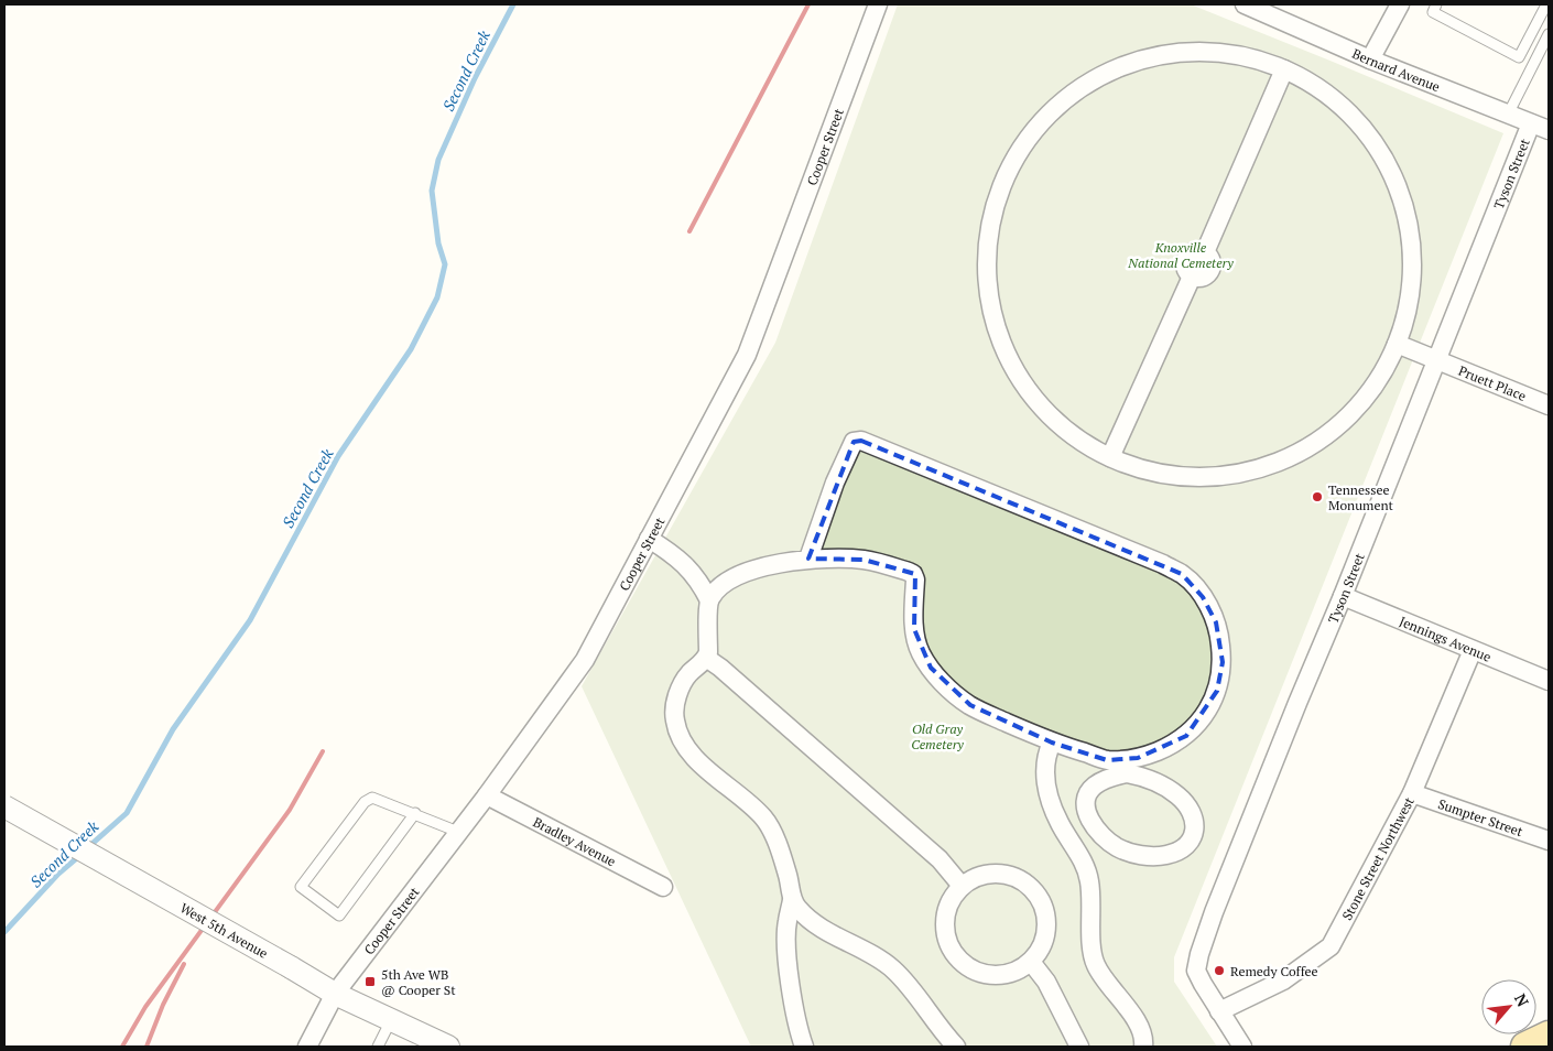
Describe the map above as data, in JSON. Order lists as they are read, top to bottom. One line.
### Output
{"streets":{"street":["Bernard Avenue","Cooper Street","Tyson Street","Pruett Place","Jennings Avenue","Sumpter Street","Bradley Avenue","Stone Street Northwest","West 5th Avenue"]},"crossings":[["Bernard Avenue","Tyson Street"],["Cooper Street","Bradley Avenue"],["Cooper Street","West 5th Avenue"],["Tyson Street","Pruett Place"],["Tyson Street","Jennings Avenue"],["Tyson Street","Stone Street Northwest"],["Jennings Avenue","Stone Street Northwest"],["Sumpter Street","Stone Street Northwest"]],"water":["Second Creek"],"parks":["Knoxville National Cemetery","Old Gray Cemetery"],"places":{"other":["Tennessee Monument","Remedy Coffee"],"transit":["5th Ave WB @ Cooper St"]},"north":"top right"}
